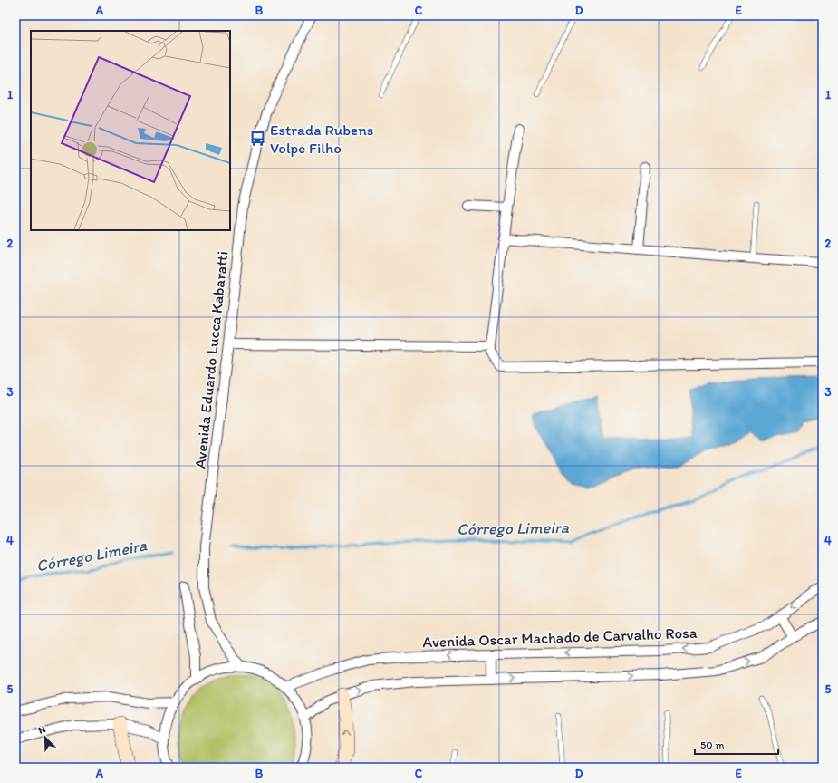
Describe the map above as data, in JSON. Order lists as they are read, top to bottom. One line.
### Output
{"streets":{"street":["Avenida Eduardo Lucca Kabaratti","Avenida Oscar Machado de Carvalho Rosa"]},"water":["Córrego Limeira"],"places":{"bus stop":["Estrada Rubens Volpe Filho"]},"scale_bar":"50 m","north":"top left","grid":{"columns":["A","B","C","D","E"],"rows":["1","2","3","4","5"]}}
